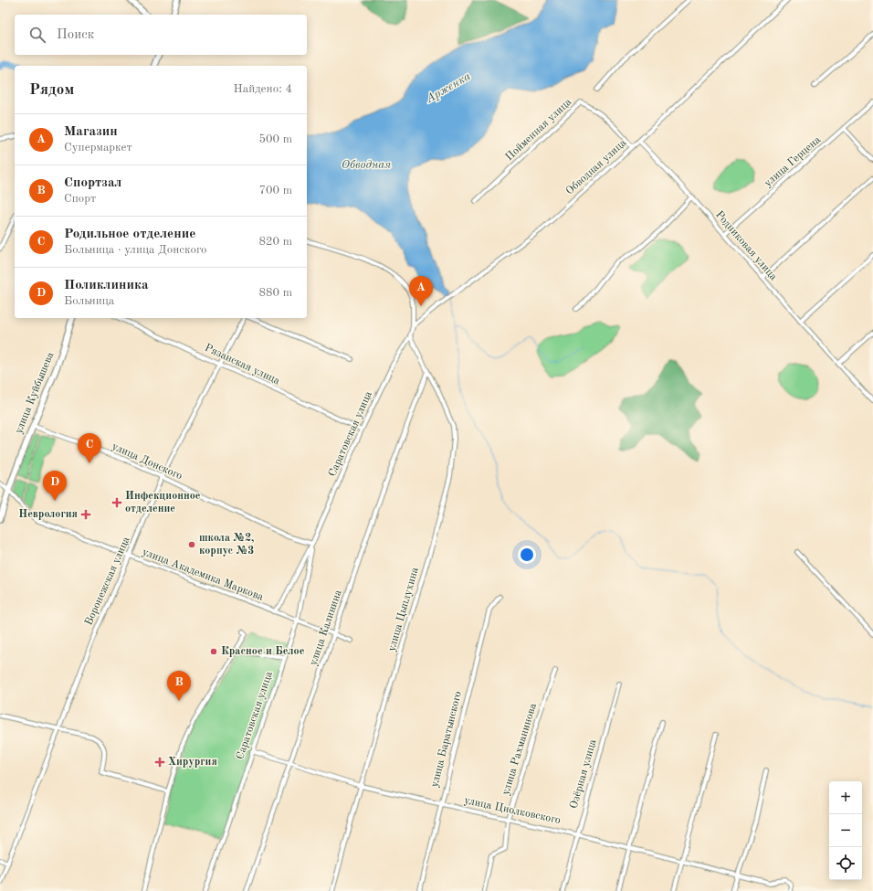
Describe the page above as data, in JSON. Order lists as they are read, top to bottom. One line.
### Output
{"streets":{"street":["Пойменная улица","улица Герцена","Обводная улица","Родниковая улица","Рязанская улица","улица Куйбышева","Саратовская улица","улица Донского","улица Академика Маркова","Воронежская улица","улица Цыплухина","улица Калинина","улица Баратынского","улица Рахманинова","Озёрная улица","улица Циолковского"]},"crossings":[["Пойменная улица","Обводная улица"],["улица Герцена","Родниковая улица"],["Обводная улица","Родниковая улица"],["Рязанская улица","Саратовская улица"],["Рязанская улица","Воронежская улица"],["улица Куйбышева","улица Донского"],["улица Куйбышева","улица Академика Маркова"],["Саратовская улица","улица Донского"],["Саратовская улица","улица Академика Маркова"],["Саратовская улица","улица Цыплухина"],["Саратовская улица","улица Циолковского"],["улица Донского","Воронежская улица"],["улица Академика Маркова","Воронежская улица"],["улица Академика Маркова","улица Калинина"],["улица Цыплухина","улица Калинина"],["улица Цыплухина","улица Циолковского"],["улица Калинина","улица Циолковского"],["улица Баратынского","улица Циолковского"],["улица Рахманинова","улица Циолковского"],["Озёрная улица","улица Циолковского"]],"water":["Арженка","Обводная"],"places":{"health":["Инфекционное отделение","Неврология","Хирургия"],"other":["школа №2, корпус №3","Красное и Белое"]},"page":{"search":"Поиск","heading":["Рядом","Найдено: 4"],"list":[{"mark":"A","name":"Магазин","note":"Супермаркет","value":"500 m"},{"mark":"B","name":"Спортзал","note":"Спорт","value":"700 m"},{"mark":"C","name":"Родильное отделение","note":"Больница · улица Донского","value":"820 m"},{"mark":"D","name":"Поликлиника","note":"Больница","value":"880 m"}],"pins":["A","C","D","B"],"map_buttons":["+","−"]}}
